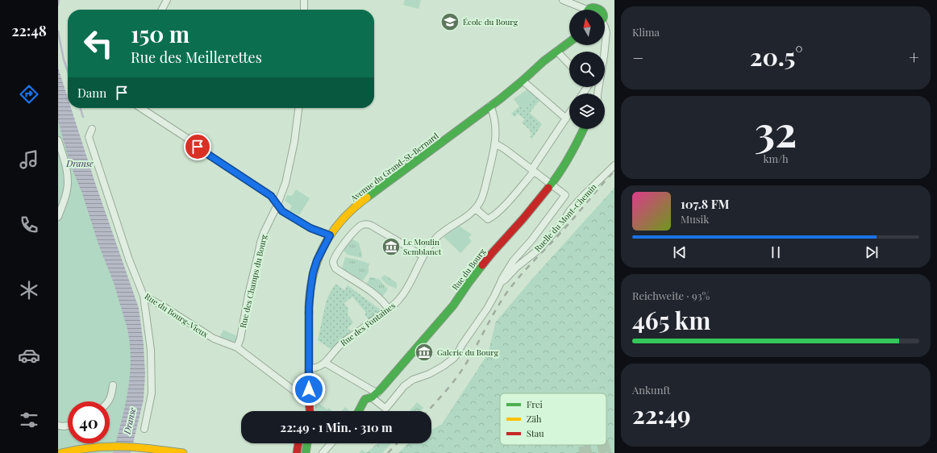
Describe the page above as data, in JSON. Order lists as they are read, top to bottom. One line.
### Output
{"streets":{"main road":["Avenue du Grand-St-Bernard","Rue du Bourg"],"street":["Ruelle du Mont-Chemin","Rue des Champs du Bourg","Rue du Bourg-Vieux","Rue des Fontaines"]},"crossings":[["Avenue du Grand-St-Bernard","Rue du Bourg-Vieux"],["Avenue du Grand-St-Bernard","Rue des Fontaines"],["Ruelle du Mont-Chemin","Rue du Bourg"],["Rue des Champs du Bourg","Rue du Bourg-Vieux"]],"water":["Dranse"],"places":{"school or university":["École du Bourg"],"museum":["Le Moulin Semblanet","Galerie du Bourg"]},"legend":["Frei","Zäh","Stau"],"north":"top","page":{"tabs":"22:48","tile":["Klima",["32","km/h"],["Reichweite · 93%","465 km"],["Ankunft","22:49"]],"turn":["150 m","Rue des Meillerettes"],"heat":["−","20.5°","+"],"then":"Dann","song":["107.8 FM","Musik"],"limit":"40","trip":"22:49 · 1 Min. · 310 m"}}
